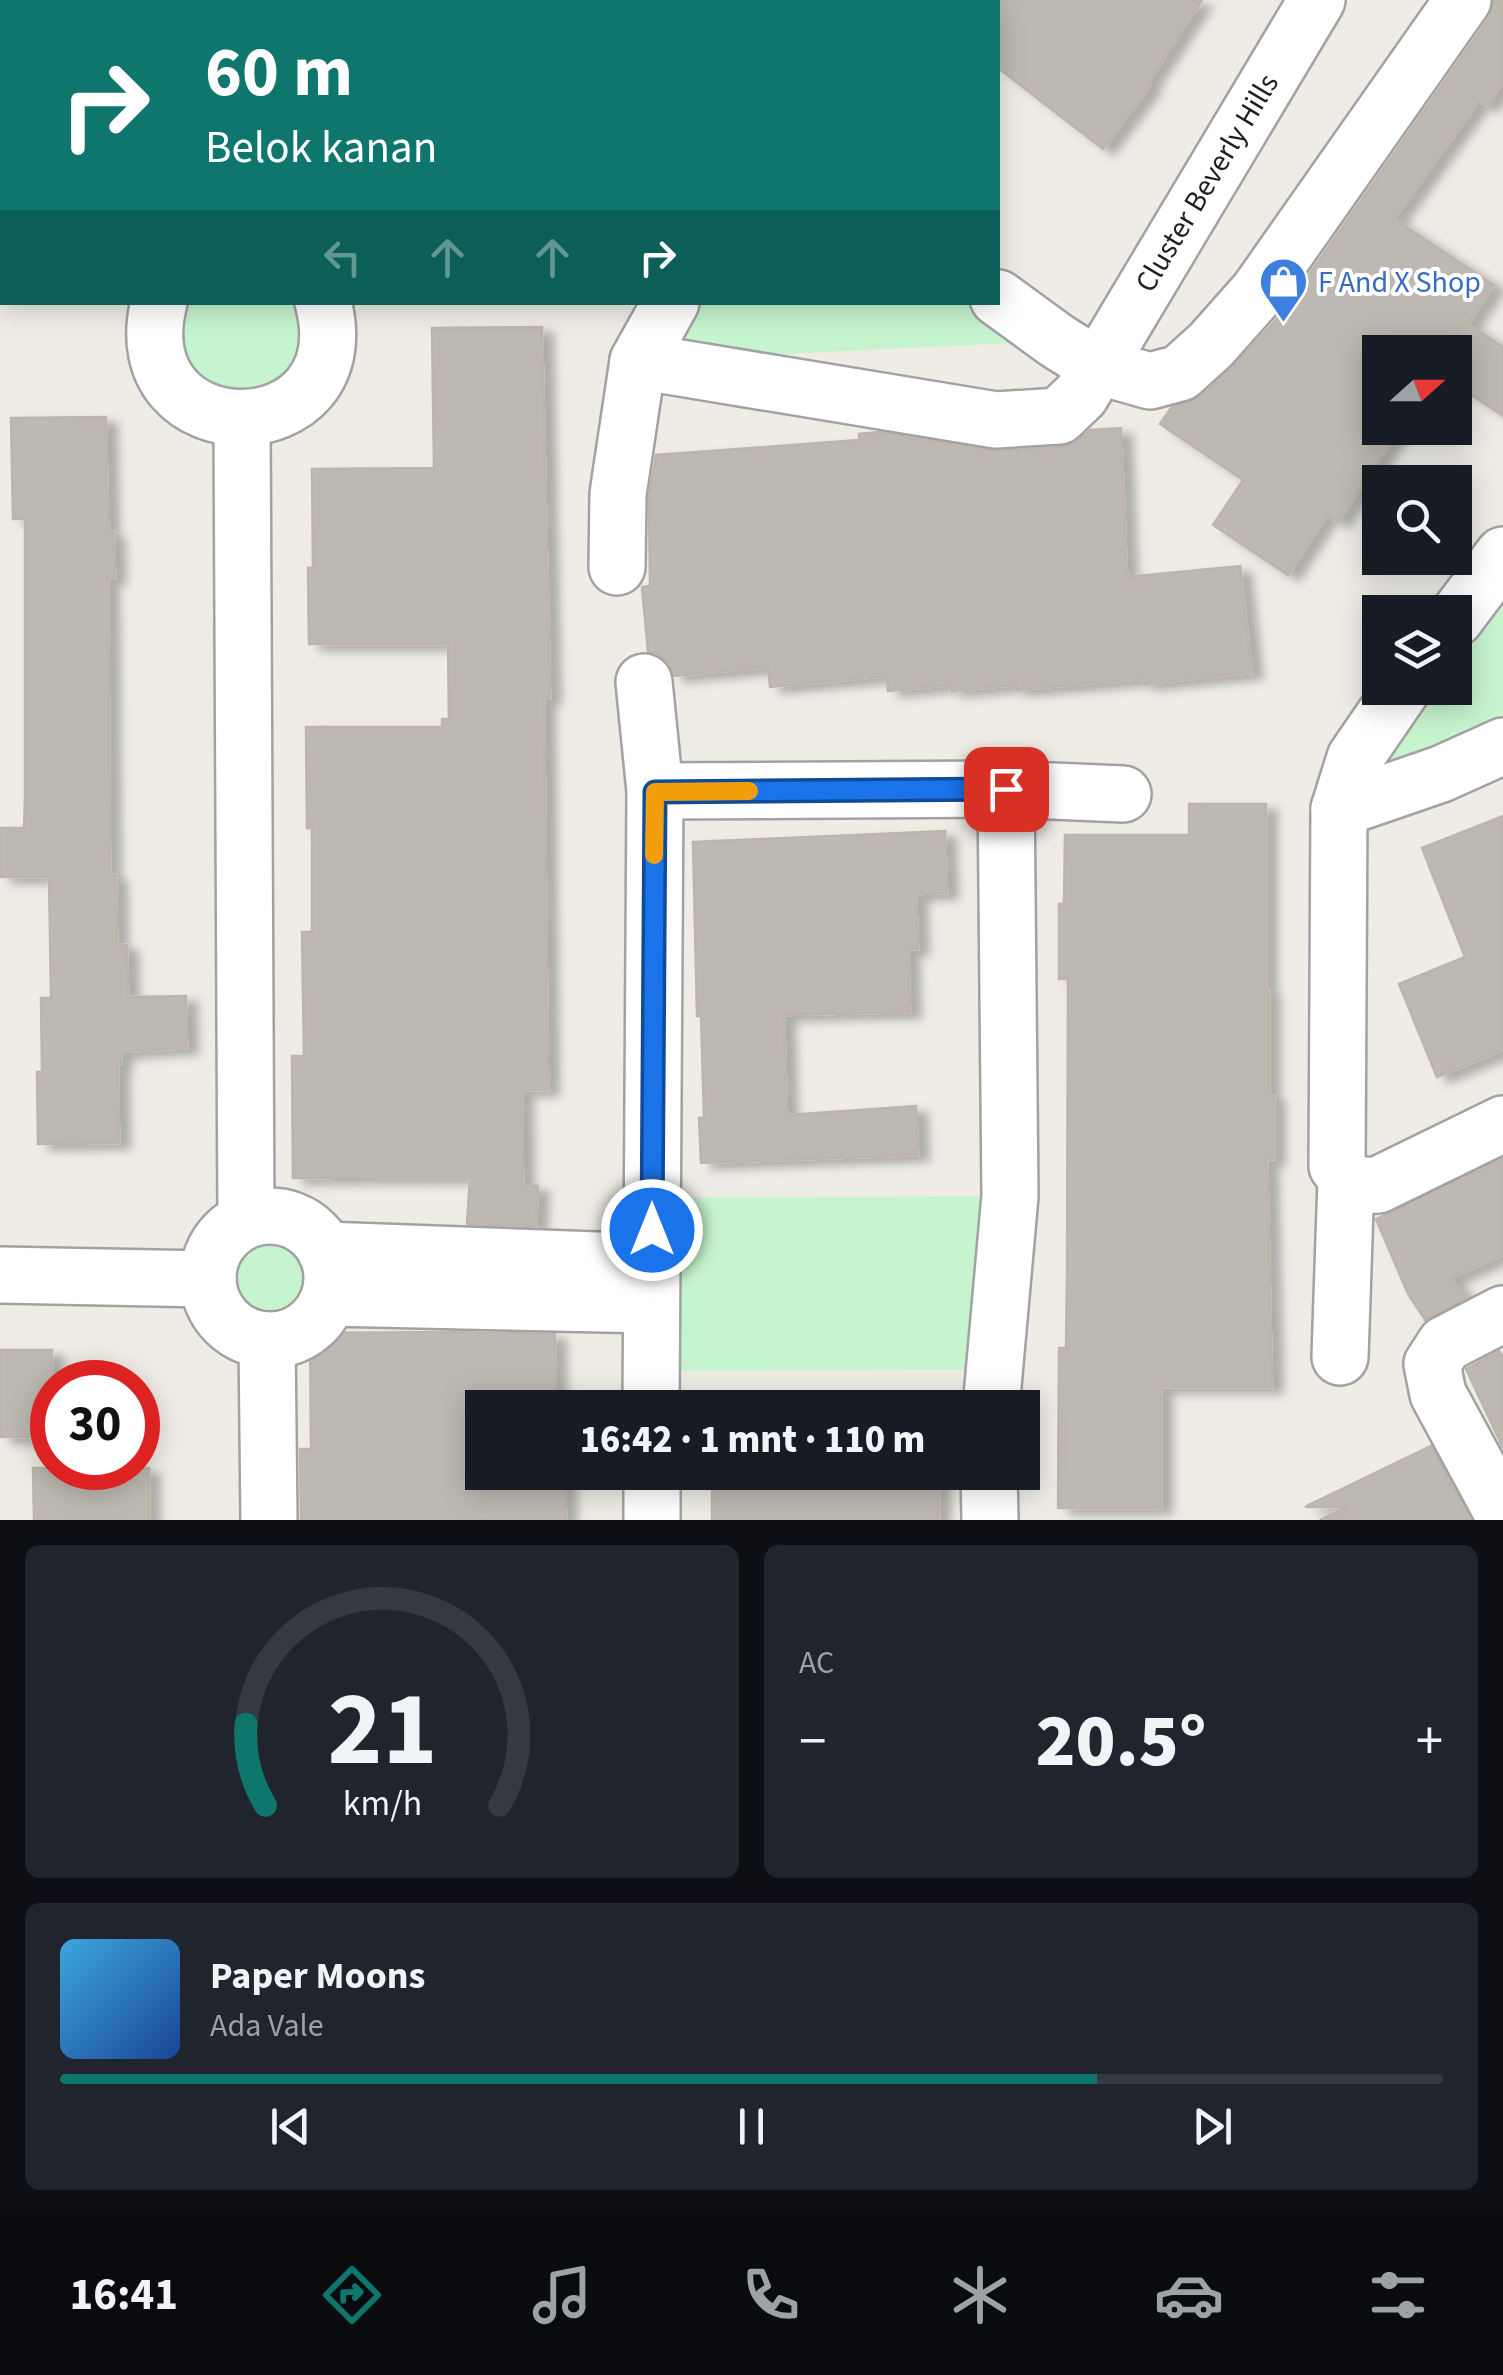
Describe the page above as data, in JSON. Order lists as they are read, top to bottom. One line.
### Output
{"streets":{"street":["Cluster Beverly Hills"]},"places":{"shop":["F And X Shop"]},"north":"right","page":{"turn":["60 m","Belok kanan"],"limit":"30","trip":"16:42 · 1 mnt · 110 m","tile":"AC","heat":["−","20.5°","+"],"song":["Paper Moons","Ada Vale"],"tabs":"16:41","gauge":["21","km/h"]}}
